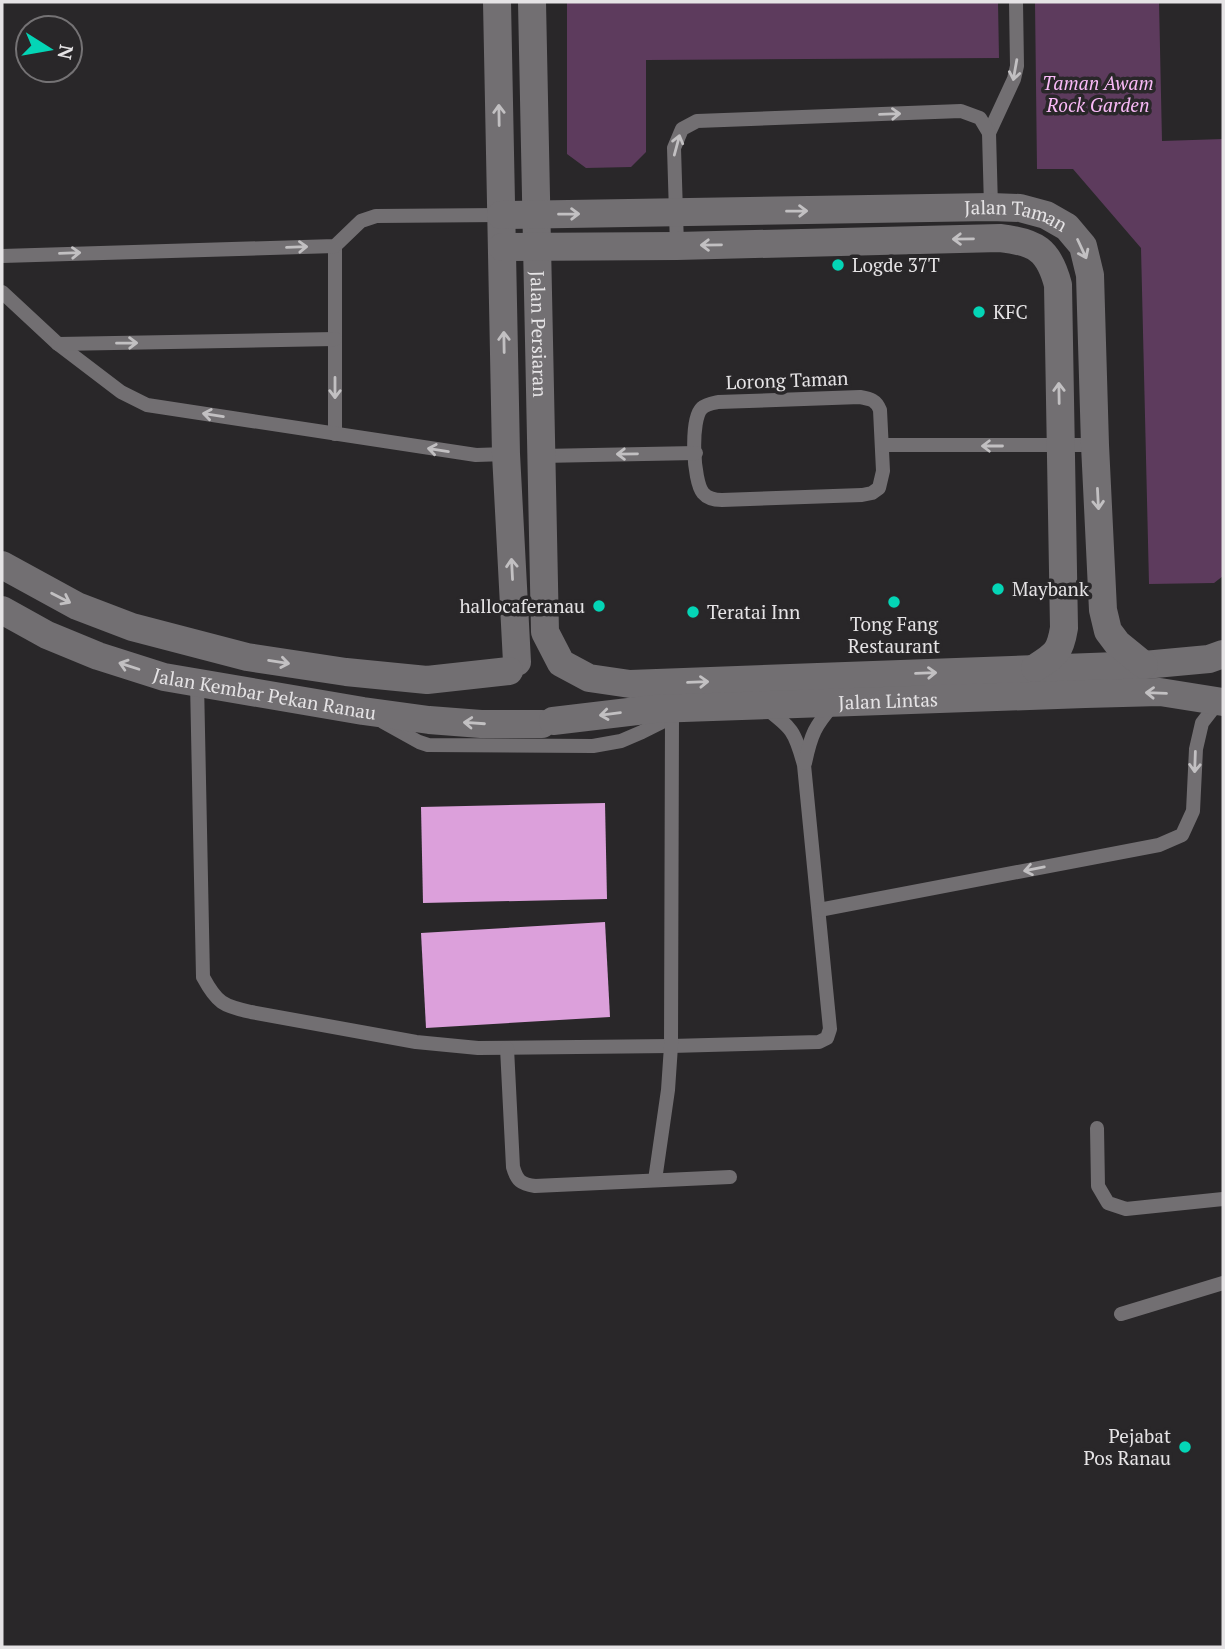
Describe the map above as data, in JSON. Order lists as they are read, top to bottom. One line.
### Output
{"streets":{"street":["Jalan Taman","Jalan Persiaran","Jalan Kembar Pekan Ranau","Jalan Lintas"],"lane":["Lorong Taman"]},"crossings":[["Jalan Taman","Jalan Persiaran"],["Jalan Taman","Jalan Lintas"],["Jalan Persiaran","Jalan Kembar Pekan Ranau"],["Jalan Persiaran","Jalan Lintas"],["Jalan Kembar Pekan Ranau","Jalan Lintas"]],"parks":["Taman Awam Rock Garden"],"places":["Logde 37T","KFC","Maybank","Tong Fang Restaurant","hallocaferanau","Teratai Inn","Pejabat Pos Ranau"],"north":"right"}
